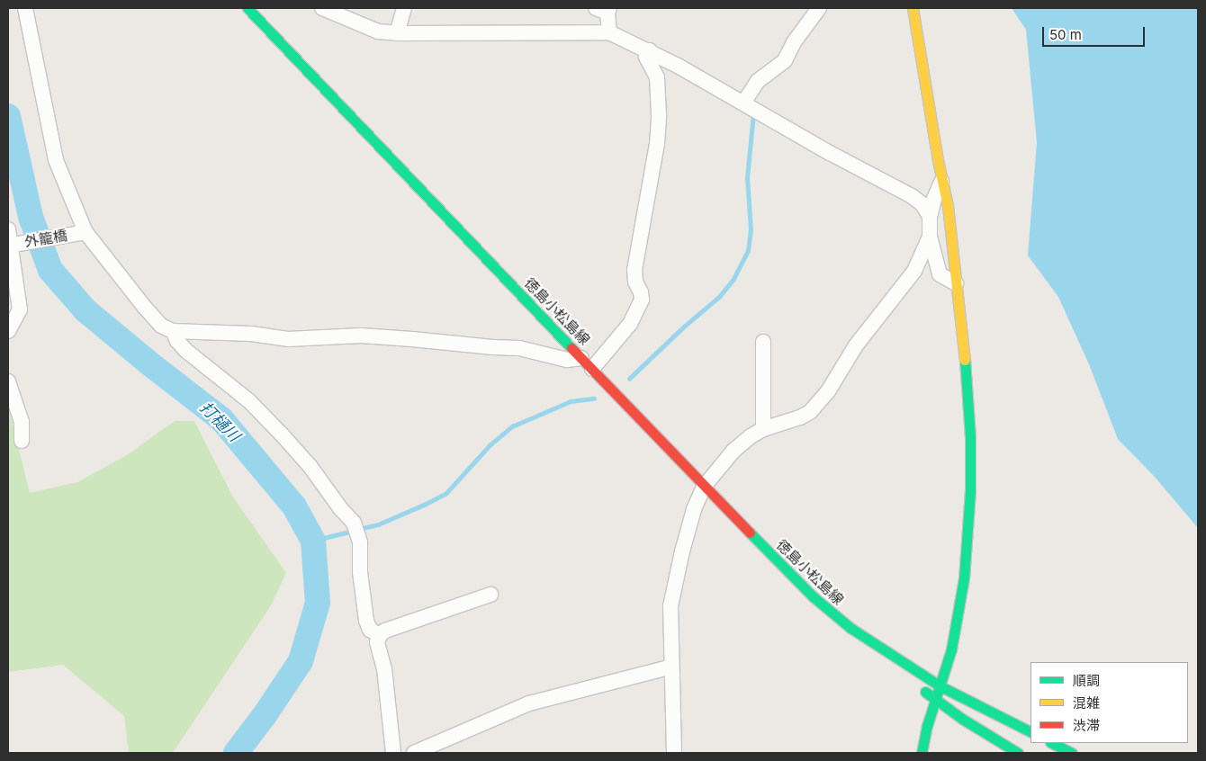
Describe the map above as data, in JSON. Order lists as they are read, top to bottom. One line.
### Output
{"streets":{"main road":["徳島小松島線"],"street":["外籠橋"]},"water":["打樋川"],"legend":["順調","混雑","渋滞"],"scale_bar":"50 m"}
